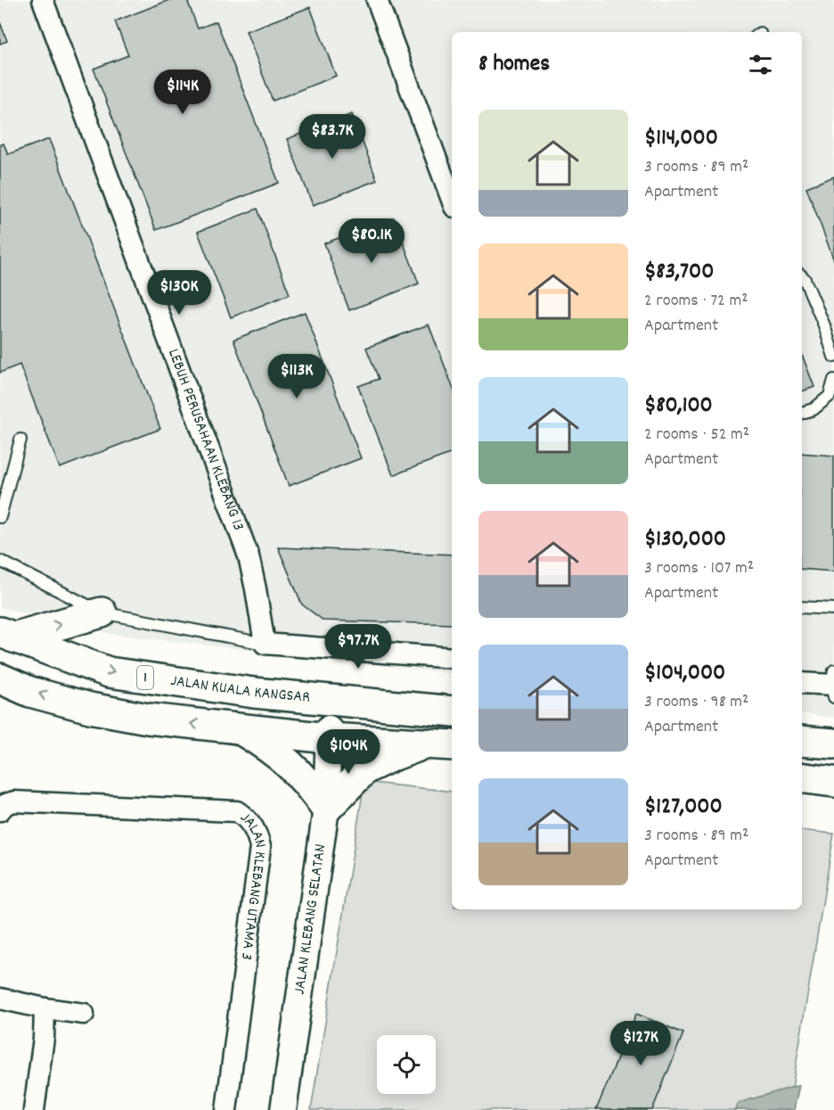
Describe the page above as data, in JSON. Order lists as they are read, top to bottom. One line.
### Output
{"streets":{"highway":["1","JALAN KUALA KANGSAR"],"street":["LEBUH PERUSAHAAN KLEBANG 13","JALAN KLEBANG UTAMA 3","JALAN KLEBANG SELATAN"]},"page":{"heading":"8 homes","price":["$114K","$83.7K","$80.1K","$130K","$113K","$97.7K","$104K","$127K"],"list":[{"name":"$114,000","note":"3 rooms · 89 m² · Apartment"},{"name":"$83,700","note":"2 rooms · 72 m² · Apartment"},{"name":"$80,100","note":"2 rooms · 52 m² · Apartment"},{"name":"$130,000","note":"3 rooms · 107 m² · Apartment"},{"name":"$104,000","note":"3 rooms · 98 m² · Apartment"},{"name":"$127,000","note":"3 rooms · 89 m² · Apartment"}]}}
